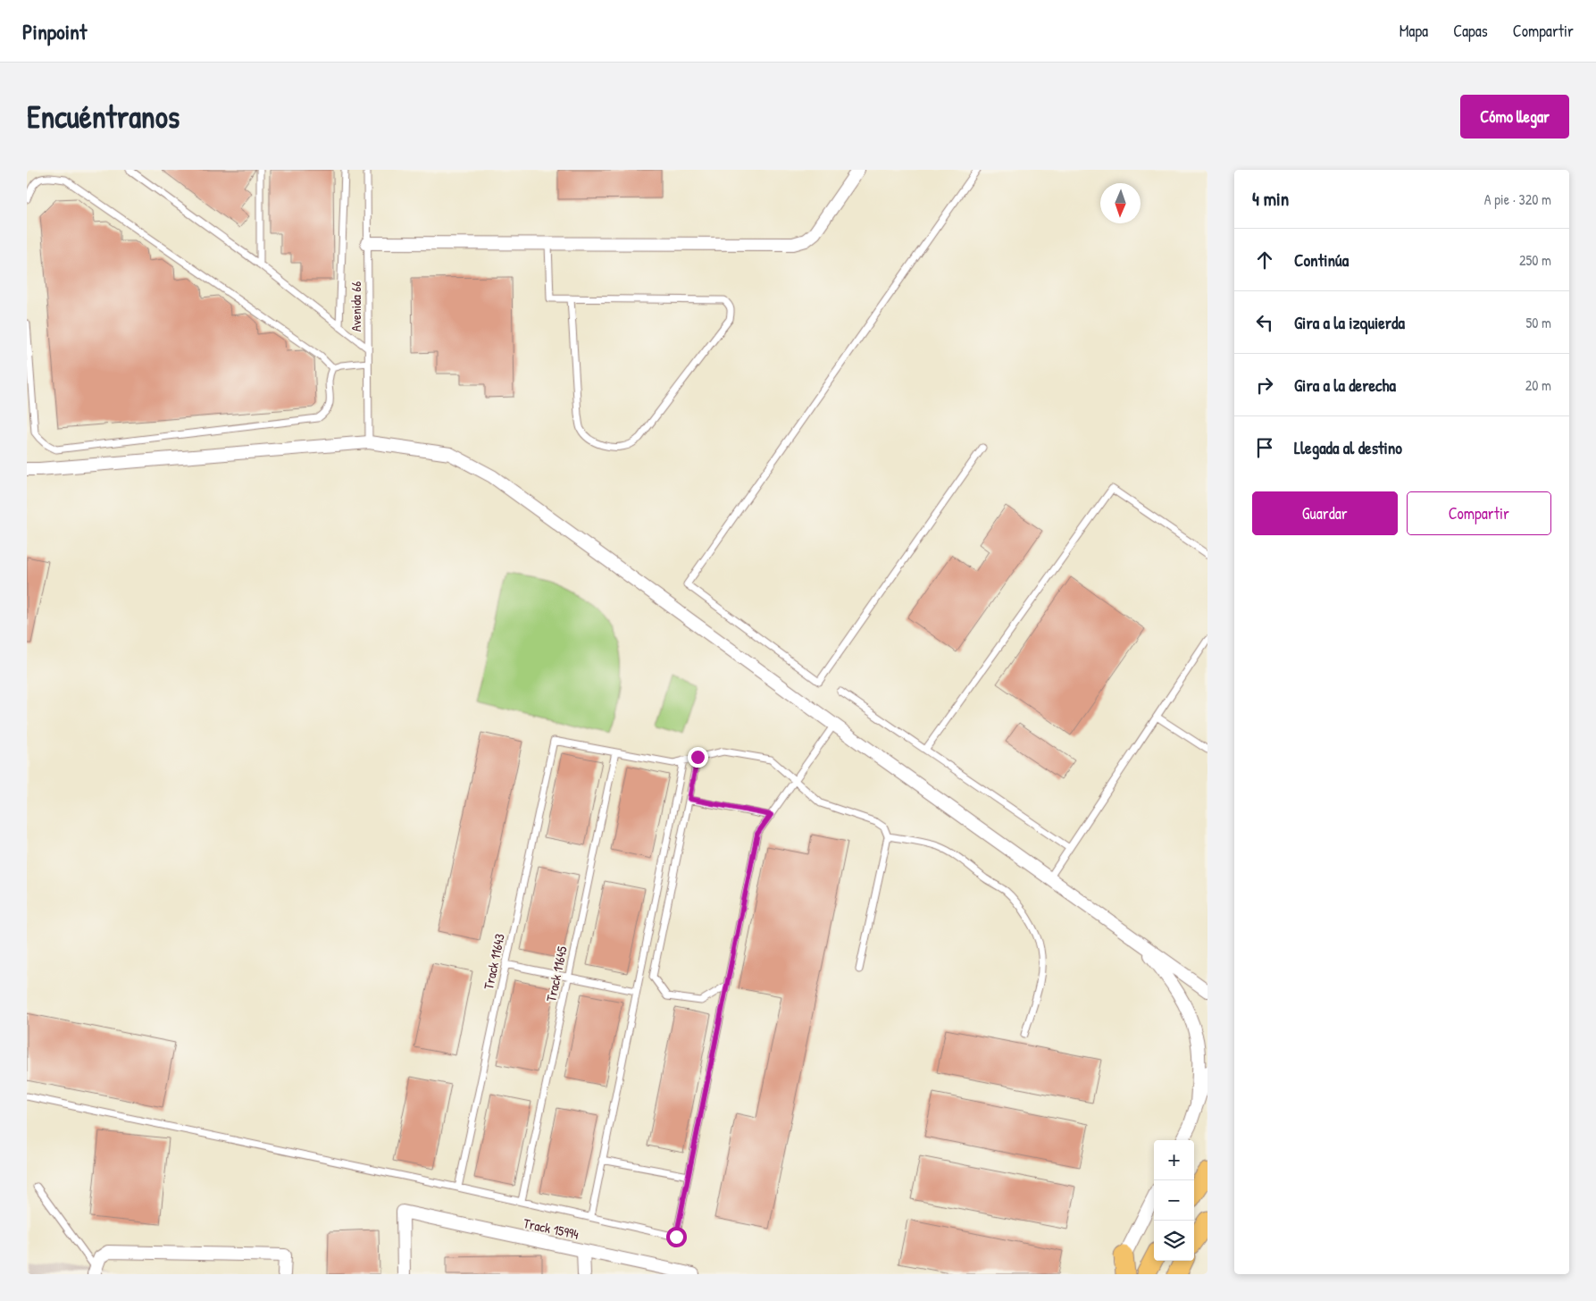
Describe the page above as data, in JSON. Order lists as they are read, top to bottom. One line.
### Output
{"streets":{"street":["Track 15994"],"lane":["Avenida 66","Track 11643","Track 11645"]},"crossings":[["Track 11643","Track 11645"]],"north":"bottom","page":{"header":"Pinpoint","nav":["Mapa","Capas","Compartir"],"buttons":["Cómo llegar",["Guardar","Compartir"]],"title":"Encuéntranos","heading":["4 min","A pie · 320 m"],"list":[["Continúa","250 m"],["Gira a la izquierda","50 m"],["Gira a la derecha","20 m"],"Llegada al destino"],"map_buttons":["+","−"]}}
